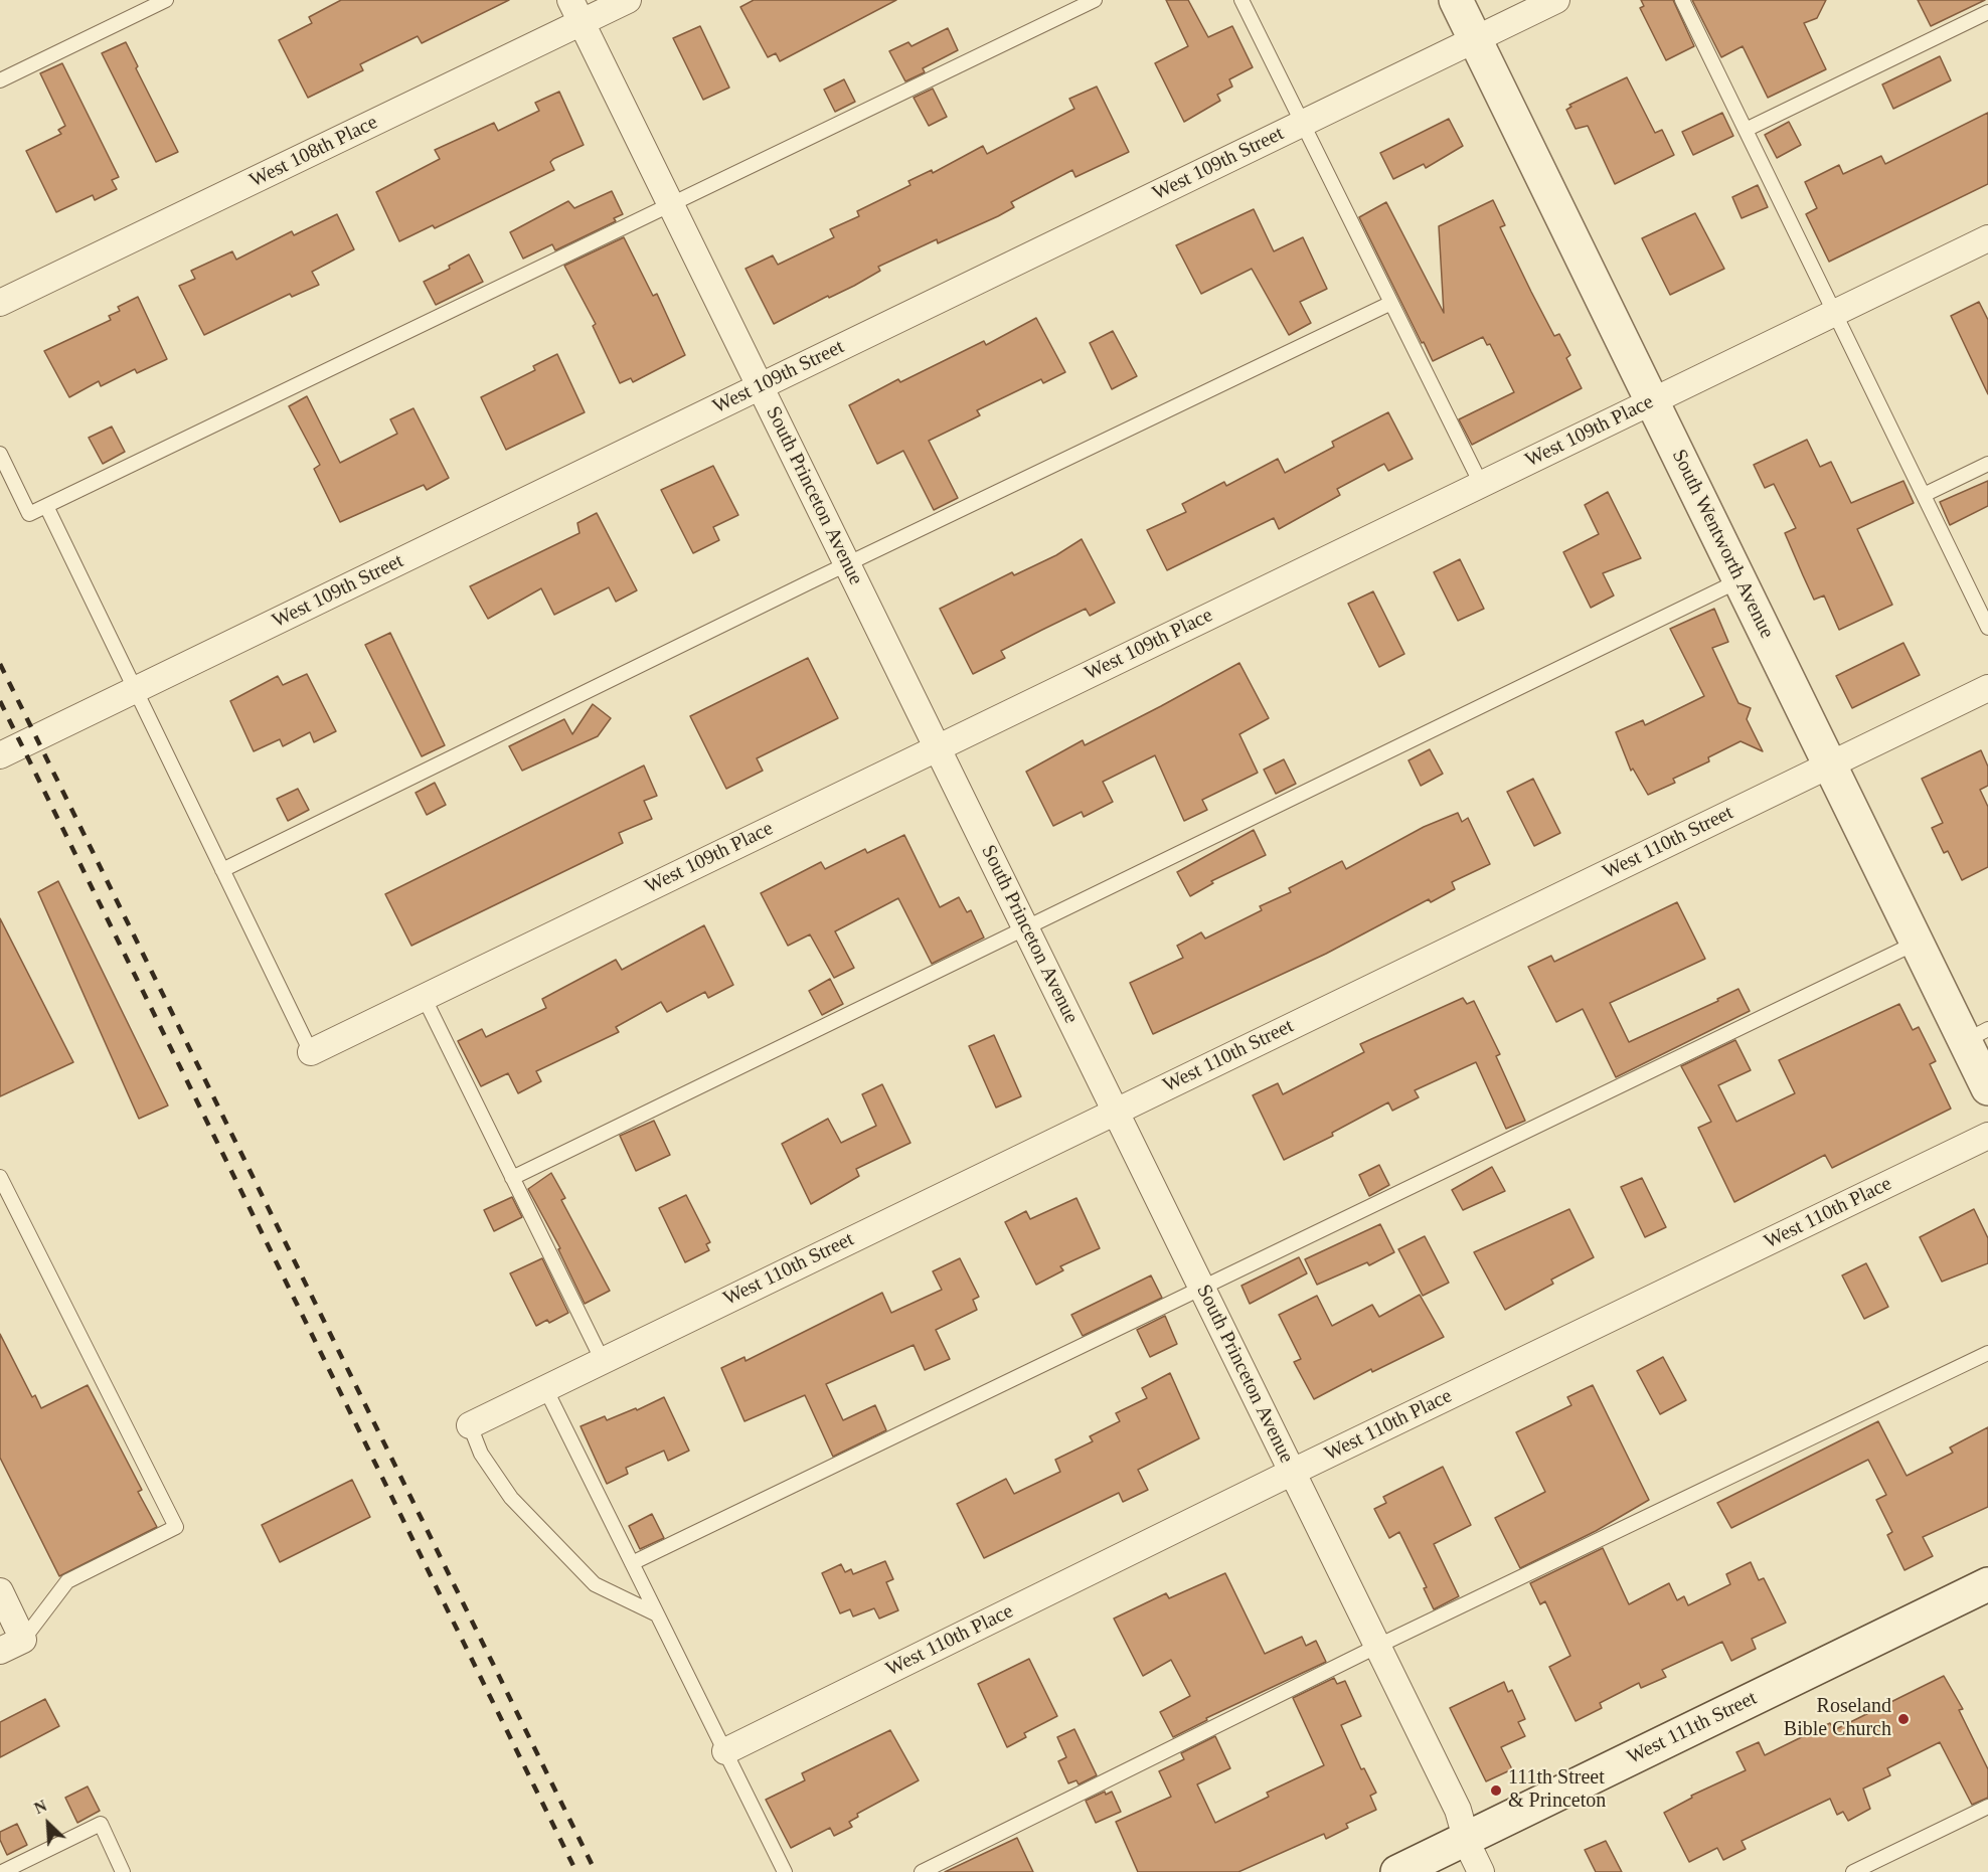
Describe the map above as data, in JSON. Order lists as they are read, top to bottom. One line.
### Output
{"streets":{"street":["West 108th Place","West 109th Street","West 109th Place","South Princeton Avenue","South Wentworth Avenue","West 110th Street","West 110th Place","West 111th Street"]},"crossings":[["West 108th Place","South Princeton Avenue"],["West 109th Street","South Princeton Avenue"],["West 109th Street","South Wentworth Avenue"],["West 109th Place","South Princeton Avenue"],["West 109th Place","South Wentworth Avenue"],["South Princeton Avenue","West 110th Street"],["South Princeton Avenue","West 110th Place"],["South Princeton Avenue","West 111th Street"],["South Wentworth Avenue","West 110th Street"]],"places":["Roseland Bible Church","111th Street & Princeton"],"north":"top left"}
